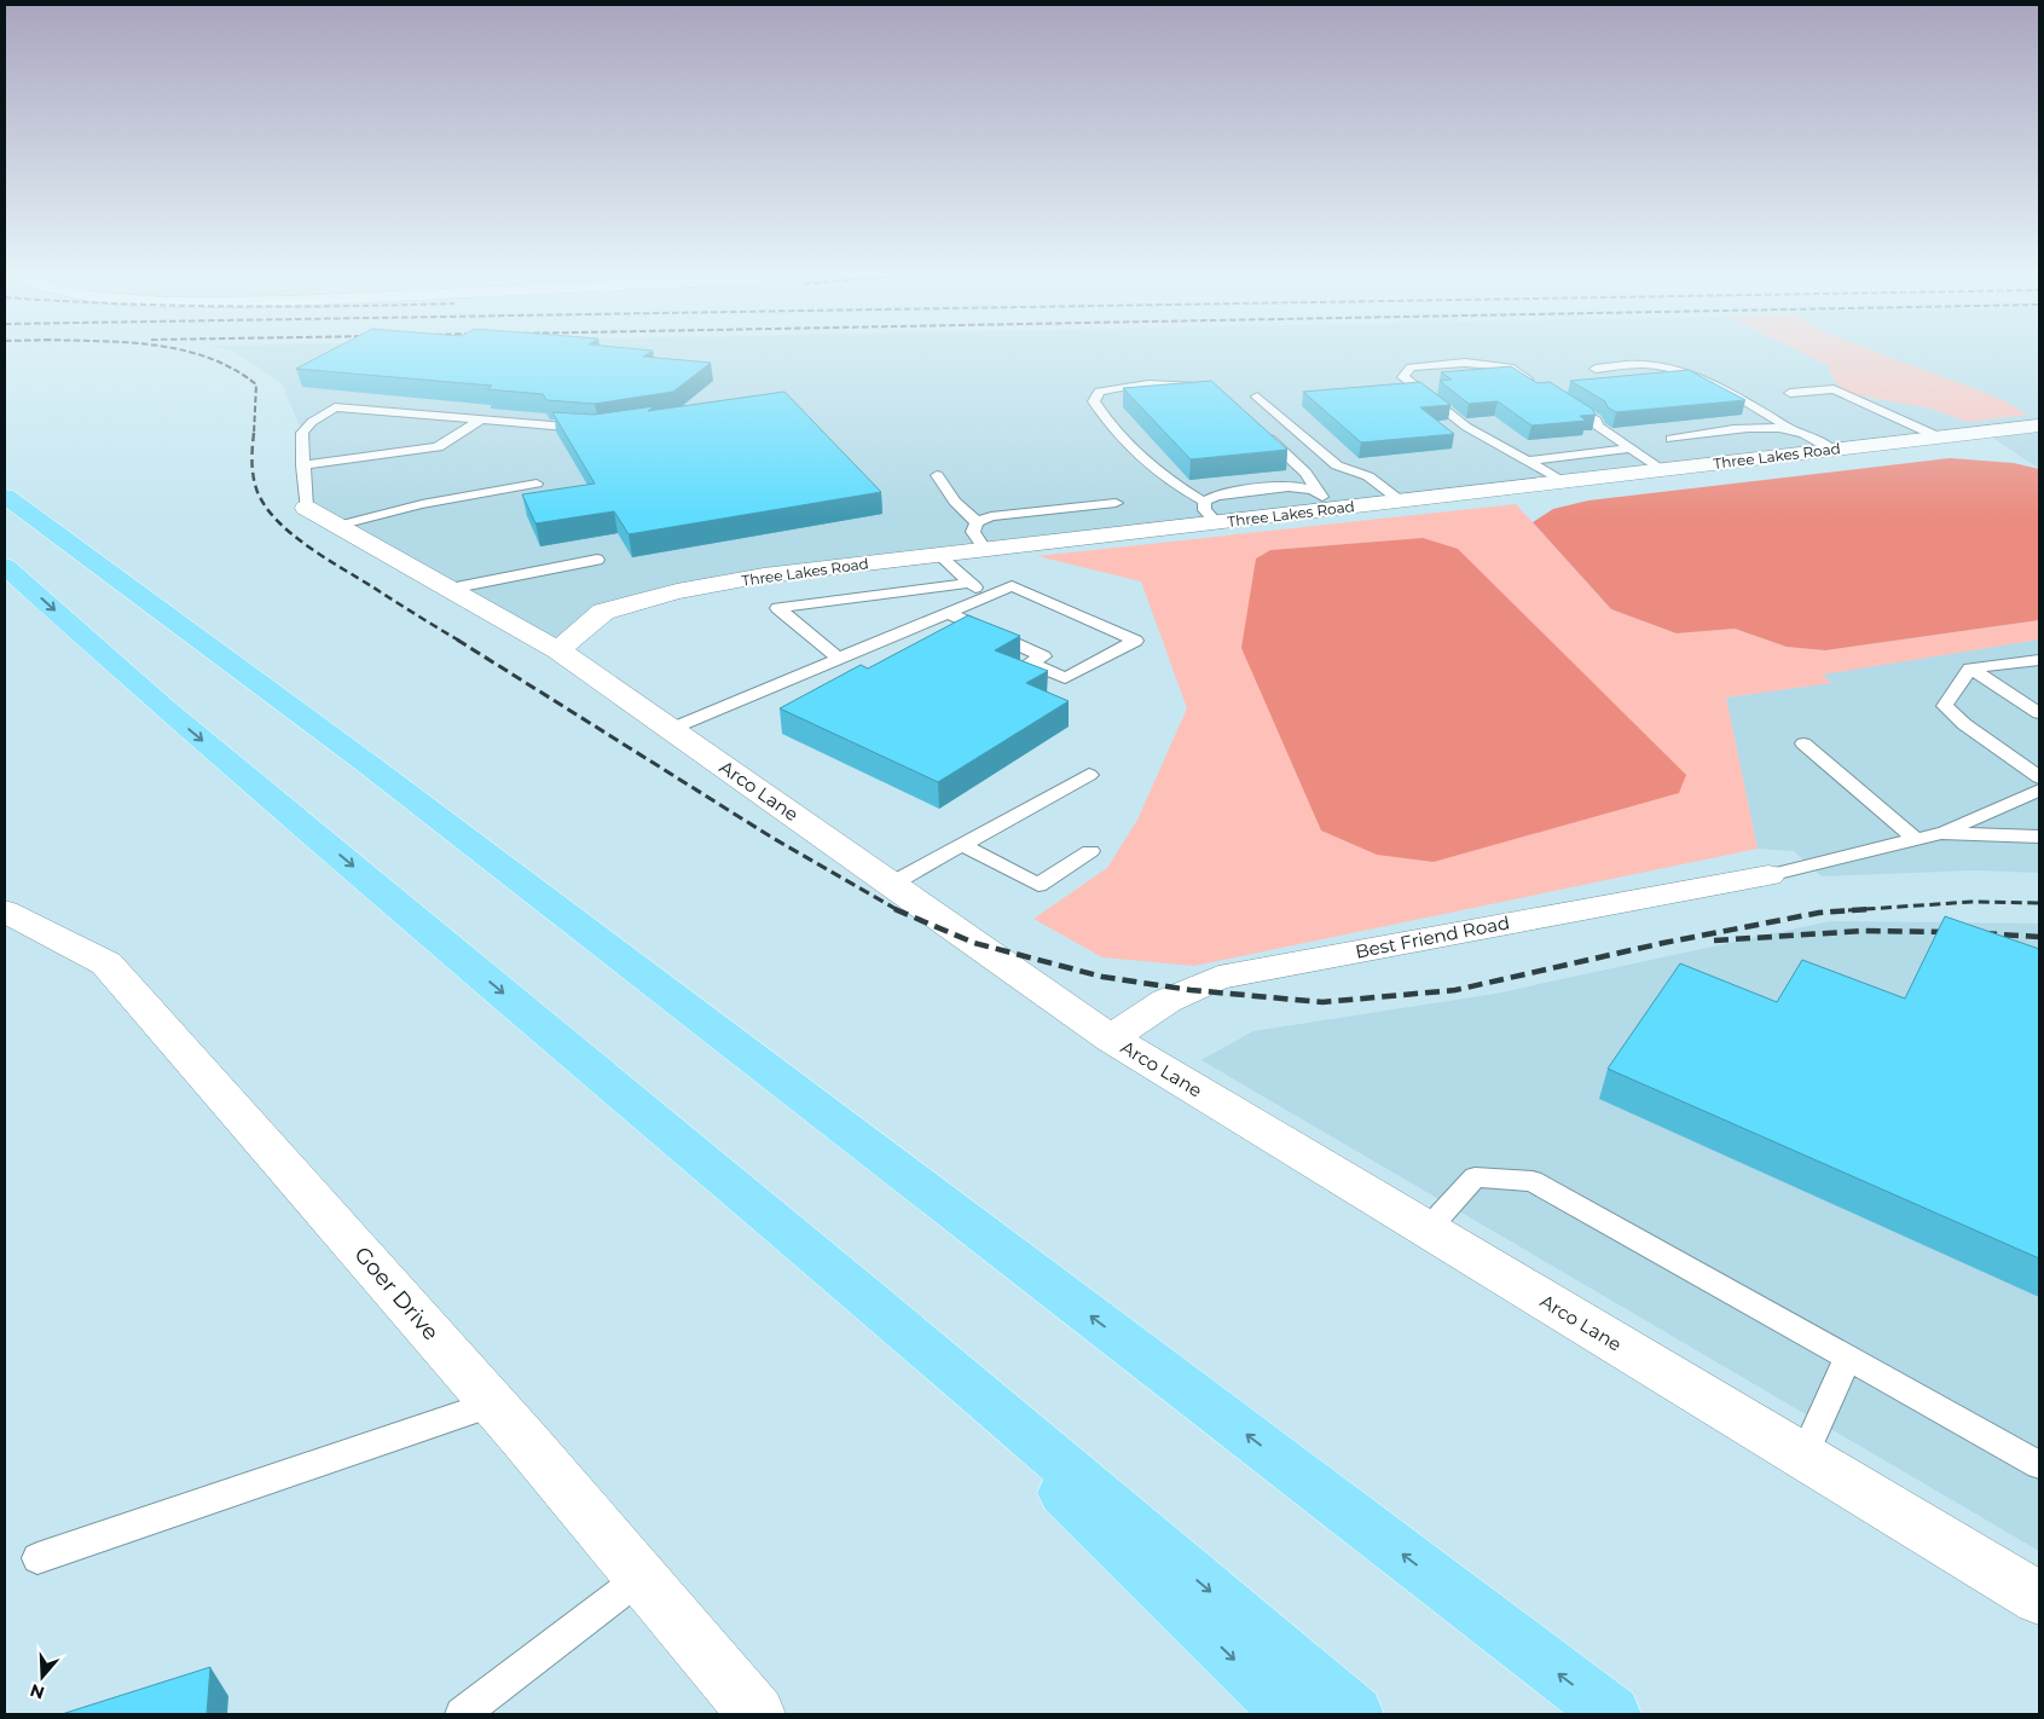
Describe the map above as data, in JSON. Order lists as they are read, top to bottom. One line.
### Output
{"streets":{"street":["Three Lakes Road","Arco Lane","Best Friend Road","Goer Drive"]},"crossings":[["Three Lakes Road","Arco Lane"],["Arco Lane","Best Friend Road"]],"north":"bottom"}
